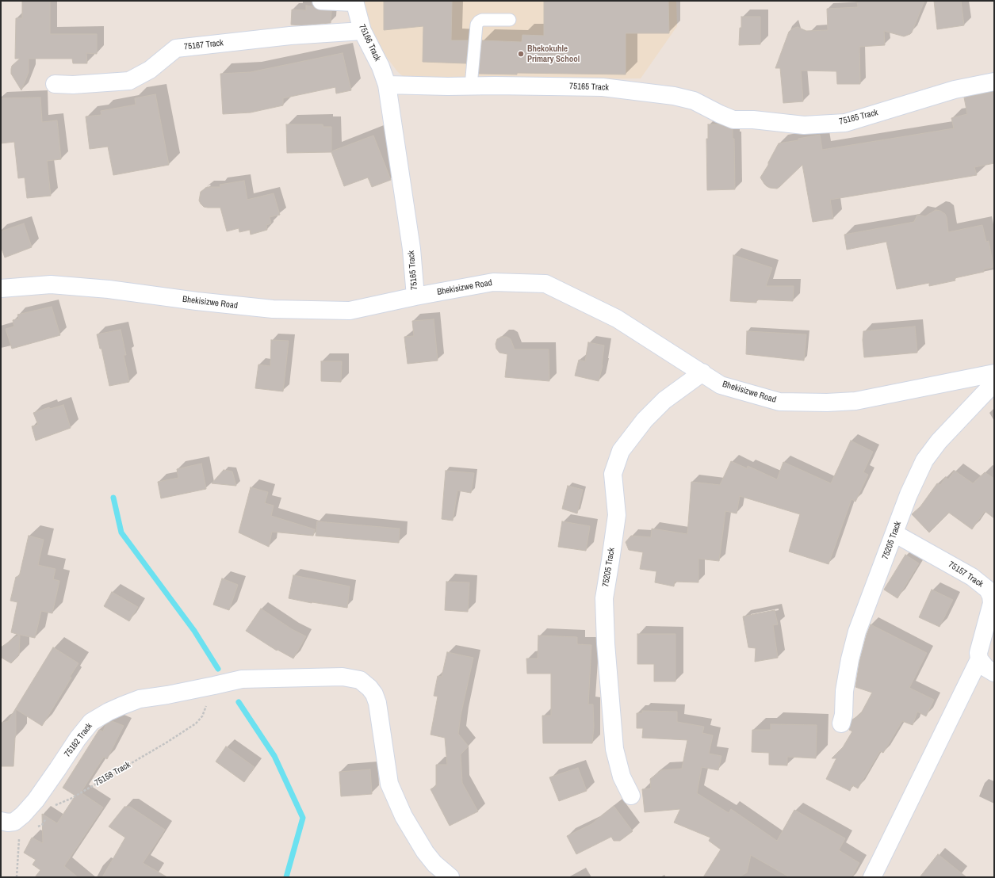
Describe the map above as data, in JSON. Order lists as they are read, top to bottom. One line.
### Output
{"streets":{"street":["75166 Track","75167 Track","75165 Track","Bhekisizwe Road","75205 Track","75157 Track","75162 Track"],"path":["75158 Track"]},"crossings":[["75166 Track","75167 Track"],["75166 Track","75165 Track"],["75165 Track","Bhekisizwe Road"],["Bhekisizwe Road","75205 Track"],["75205 Track","75157 Track"],["75162 Track","75158 Track"]],"places":["Bhekokuhle Primary School"]}
